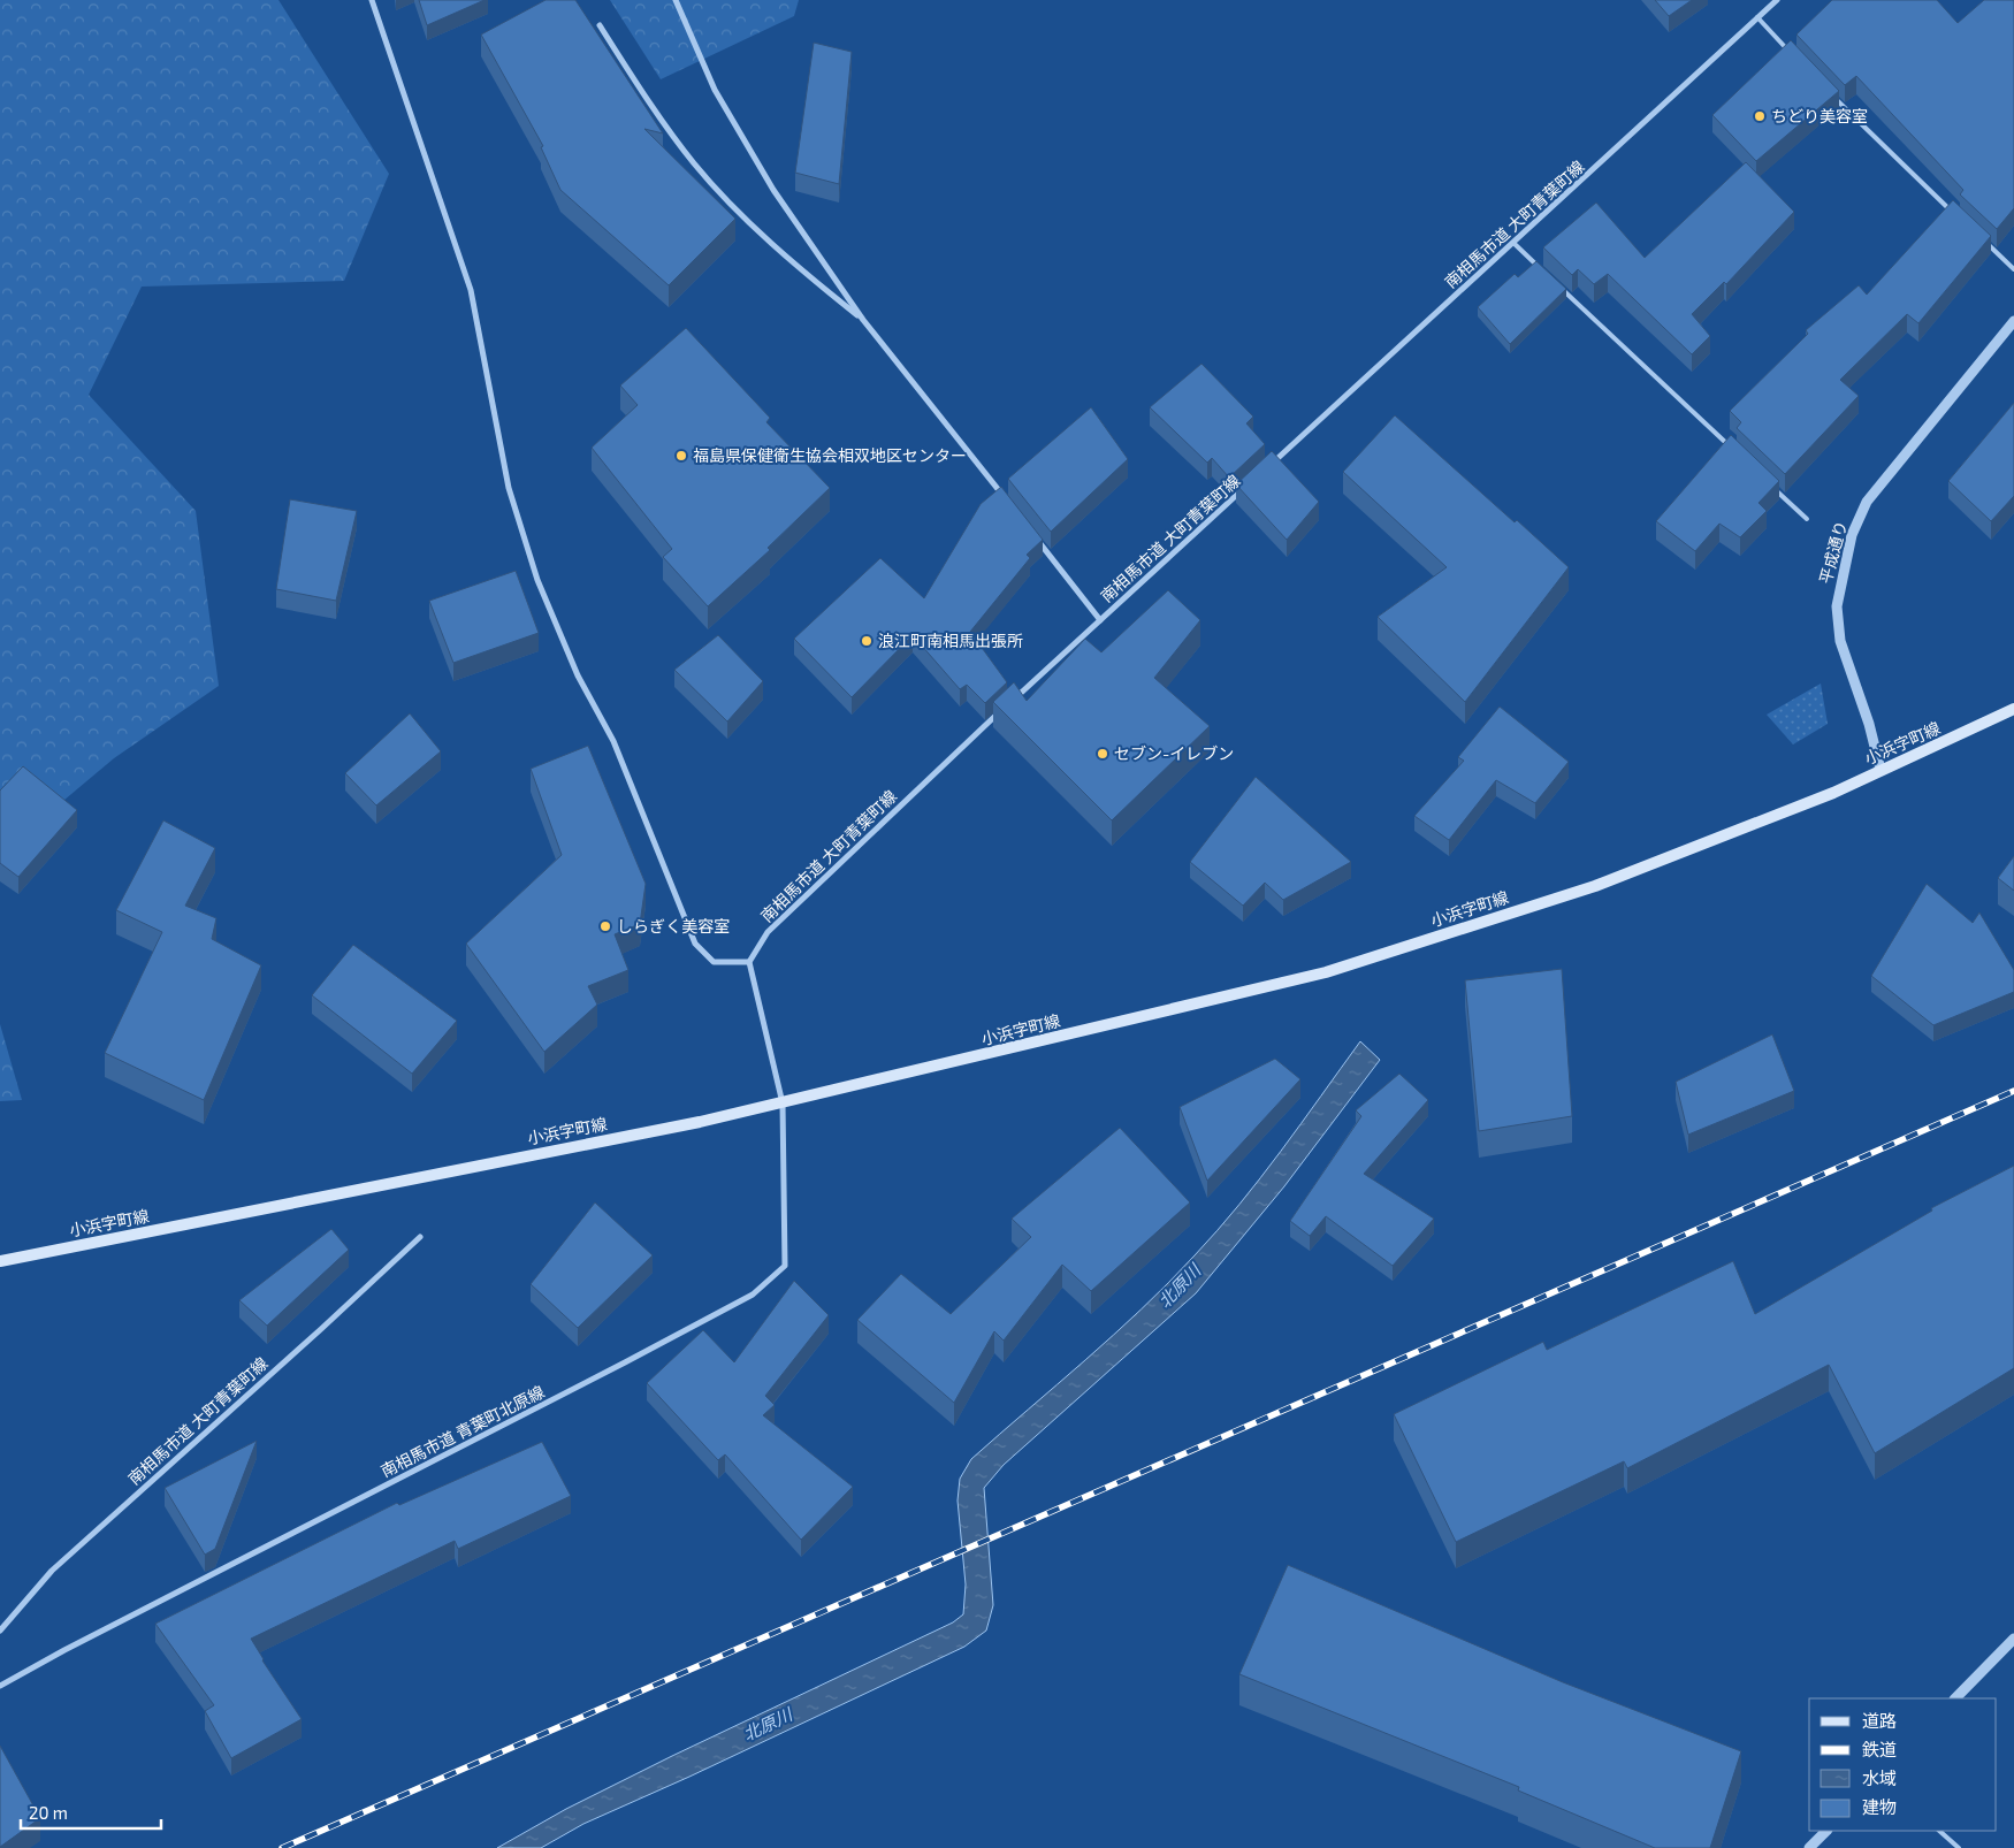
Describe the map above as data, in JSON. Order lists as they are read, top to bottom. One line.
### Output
{"streets":{"main road":["小浜字町線"],"street":["南相馬市道 大町青葉町線","平成通り","南相馬市道 青葉町北原線"]},"crossings":[["平成通り","小浜字町線"],["小浜字町線","南相馬市道 青葉町北原線"]],"water":["北原川"],"places":["ちどり美容室","福島県保健衛生協会相双地区センター","浪江町南相馬出張所","セブン-イレブン","しらぎく美容室"],"legend":["道路","鉄道","水域","建物"],"scale_bar":"20 m"}
